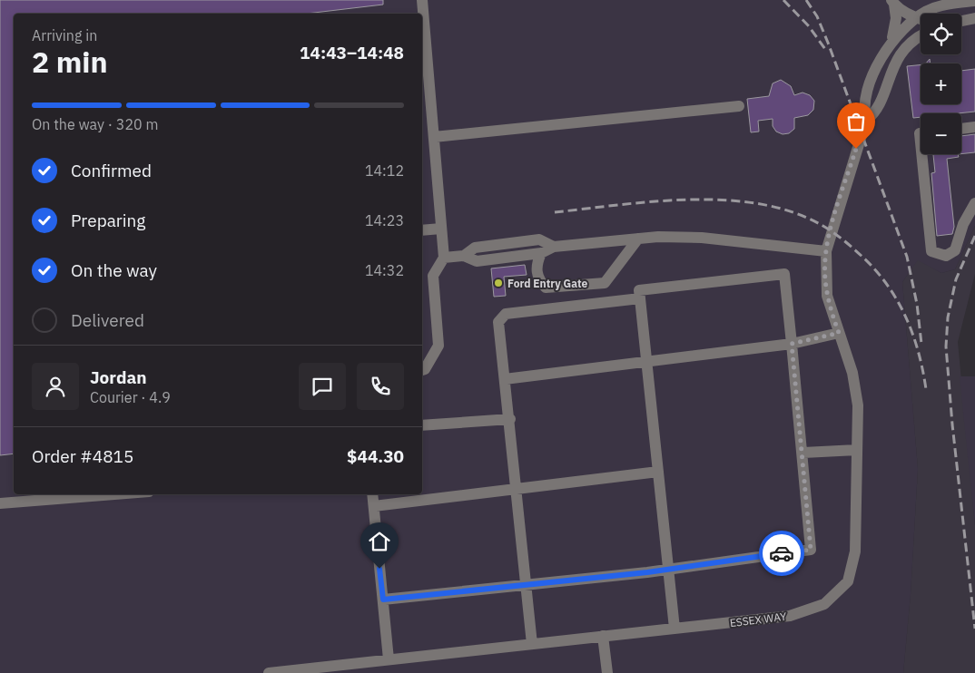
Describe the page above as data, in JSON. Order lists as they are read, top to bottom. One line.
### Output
{"streets":{"street":["ESSEX WAY"]},"places":["Ford Entry Gate"],"page":{"map_buttons":["+","−"],"heading":["2 min","Arriving in","14:43–14:48"],"panel":["Jordan","Courier · 4.9","Order #4815","$44.30"],"bar":"On the way · 320 m","list":[["Confirmed","14:12"],["Preparing","14:23"],["On the way","14:32"],"Delivered"]}}
